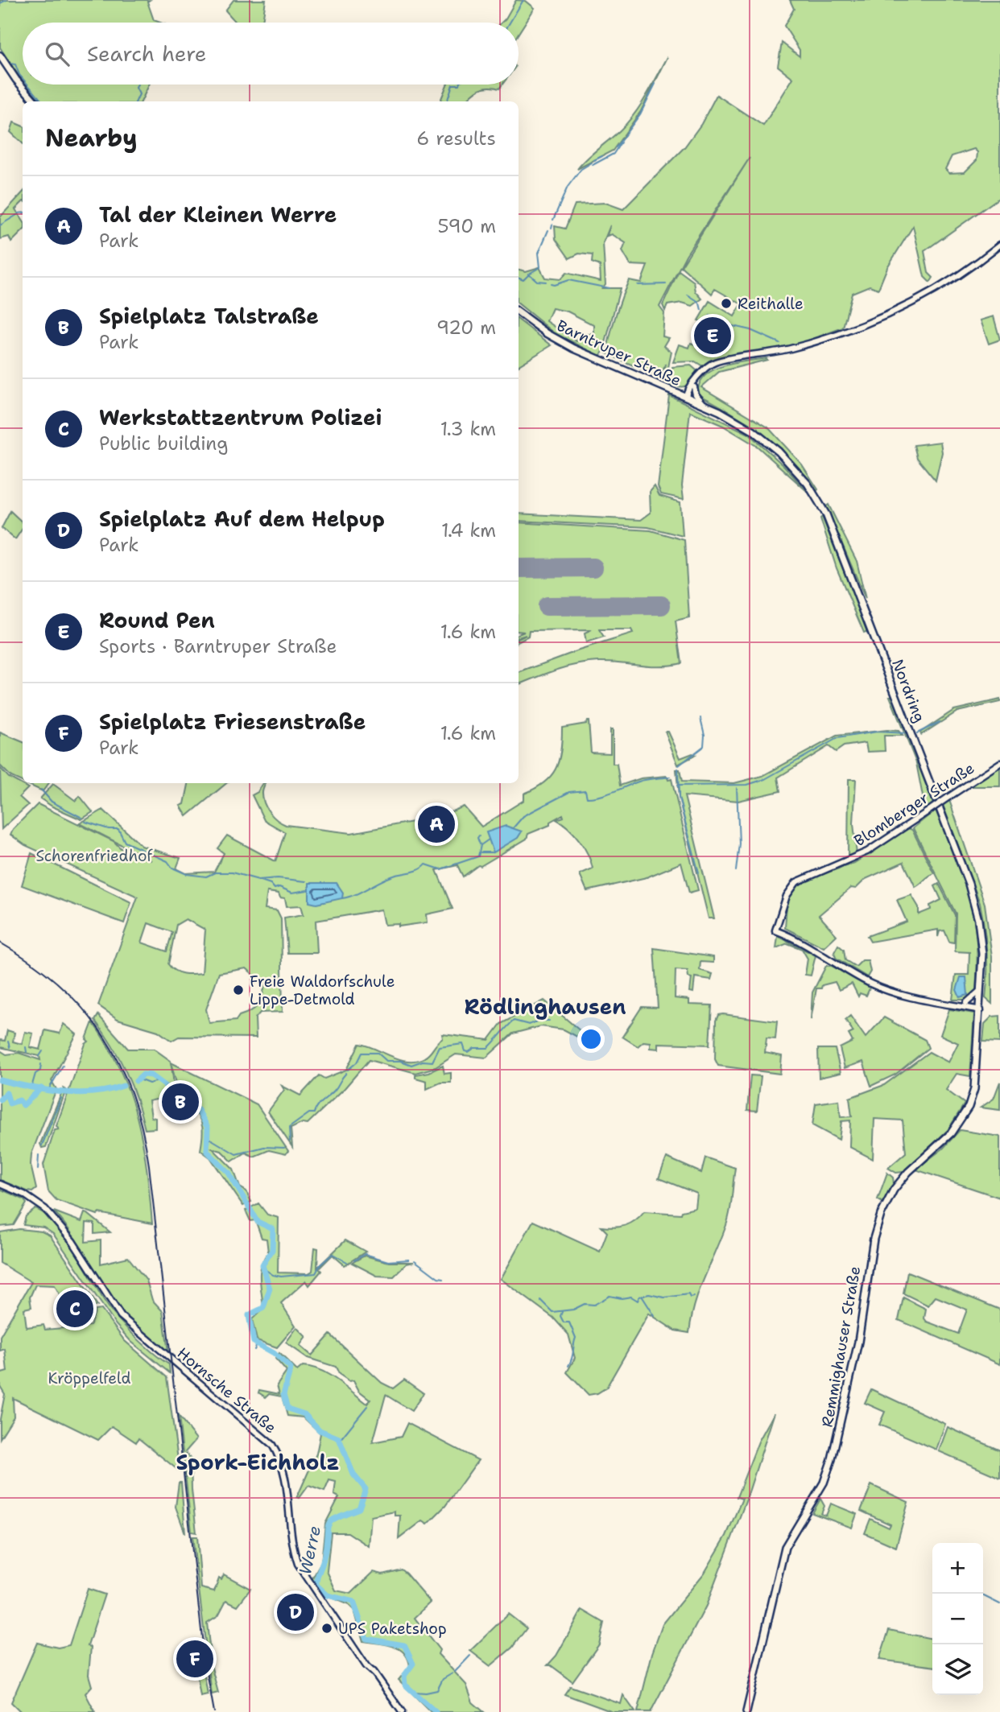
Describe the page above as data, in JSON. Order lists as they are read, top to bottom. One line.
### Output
{"streets":{"main road":["Barntruper Straße","Nordring","Blomberger Straße","Remmighauser Straße","Hornsche Straße"]},"crossings":[["Nordring","Remmighauser Straße"]],"districts":["Rödlinghausen","Spork-Eichholz"],"water":["Werre"],"parks":["Schorenfriedhof","Kröppelfeld"],"places":["Reithalle","Freie Waldorfschule Lippe-Detmold","UPS Paketshop"],"page":{"search":"Search here","heading":["Nearby","6 results"],"list":[{"mark":"A","name":"Tal der Kleinen Werre","note":"Park","value":"590 m"},{"mark":"B","name":"Spielplatz Talstraße","note":"Park","value":"920 m"},{"mark":"C","name":"Werkstattzentrum Polizei","note":"Public building","value":"1.3 km"},{"mark":"D","name":"Spielplatz Auf dem Helpup","note":"Park","value":"1.4 km"},{"mark":"E","name":"Round Pen","note":"Sports · Barntruper Straße","value":"1.6 km"},{"mark":"F","name":"Spielplatz Friesenstraße","note":"Park","value":"1.6 km"}],"pins":["E","A","B","C","D","F"],"map_buttons":["+","−"]}}
